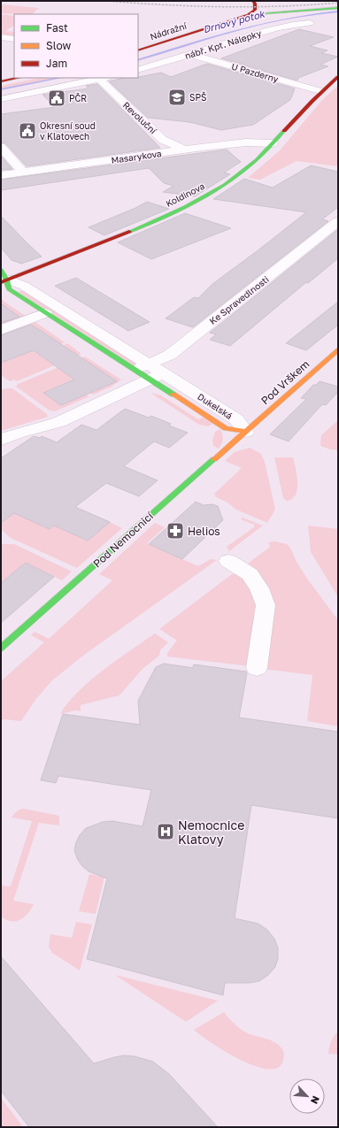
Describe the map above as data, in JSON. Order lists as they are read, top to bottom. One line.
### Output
{"streets":{"street":["Nádražní","nábř. Kpt. Nálepky","U Pazderny","Revoluční","Masarykova","Koldinova","Ke Spravedlnosti","Pod Vrškem","Dukelská","Pod Nemocnicí"]},"crossings":[["nábř. Kpt. Nálepky","U Pazderny"],["U Pazderny","Koldinova"],["Revoluční","Masarykova"],["Masarykova","Koldinova"],["Koldinova","Dukelská"],["Ke Spravedlnosti","Dukelská"],["Pod Vrškem","Dukelská"],["Pod Vrškem","Pod Nemocnicí"],["Dukelská","Pod Nemocnicí"]],"water":["Drnový potok"],"places":{"school or university":["SPŠ"],"public building":["PČR","Okresní soud v Klatovech"],"pharmacy":["Helios"],"hospital":["Nemocnice Klatovy"]},"legend":["Fast","Slow","Jam"],"north":"bottom right"}
